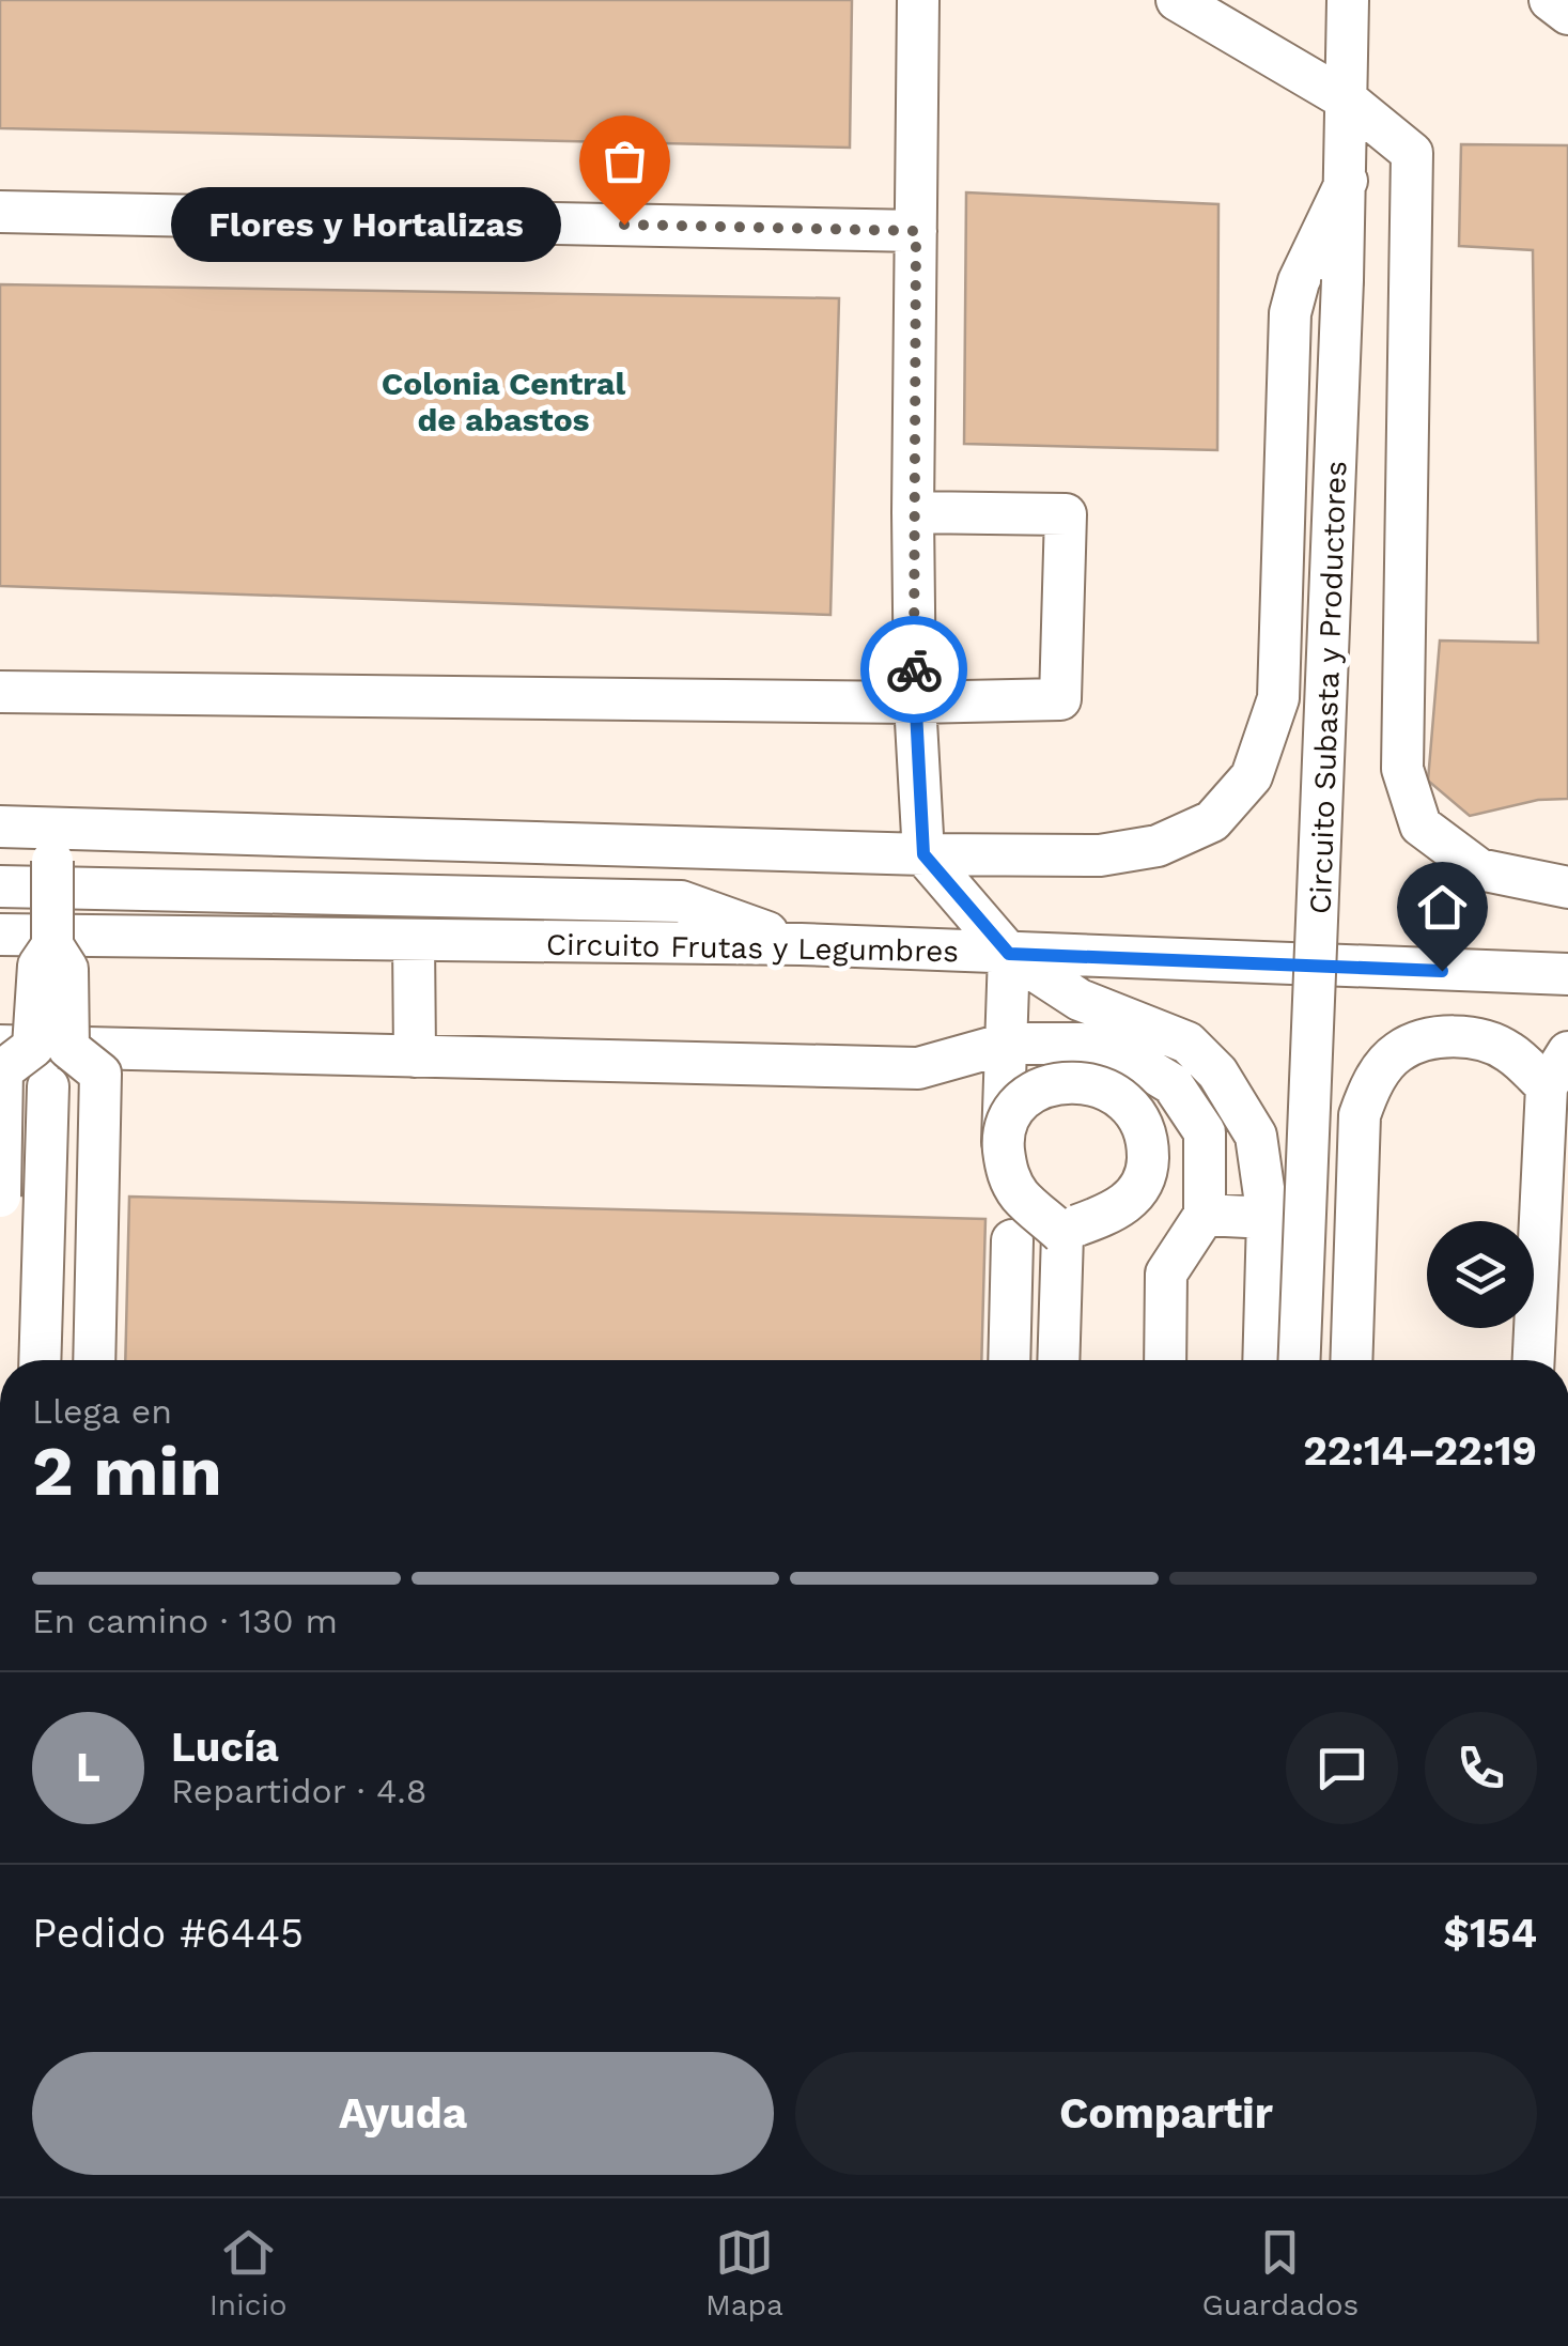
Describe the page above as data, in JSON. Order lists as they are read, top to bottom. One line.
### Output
{"streets":{"street":["Circuito Subasta y Productores","Circuito Frutas y Legumbres"]},"districts":["Colonia Central de abastos"],"places":["Flores y Hortalizas"],"page":{"bubble":"Flores y Hortalizas","heading":["2 min","Llega en","22:14–22:19"],"panel":["Lucía","Repartidor · 4.8","Pedido #6445","$154"],"bar":"En camino · 130 m","round":"L","buttons":["Ayuda","Compartir"],"tabs":["Inicio","Mapa","Guardados"]}}
